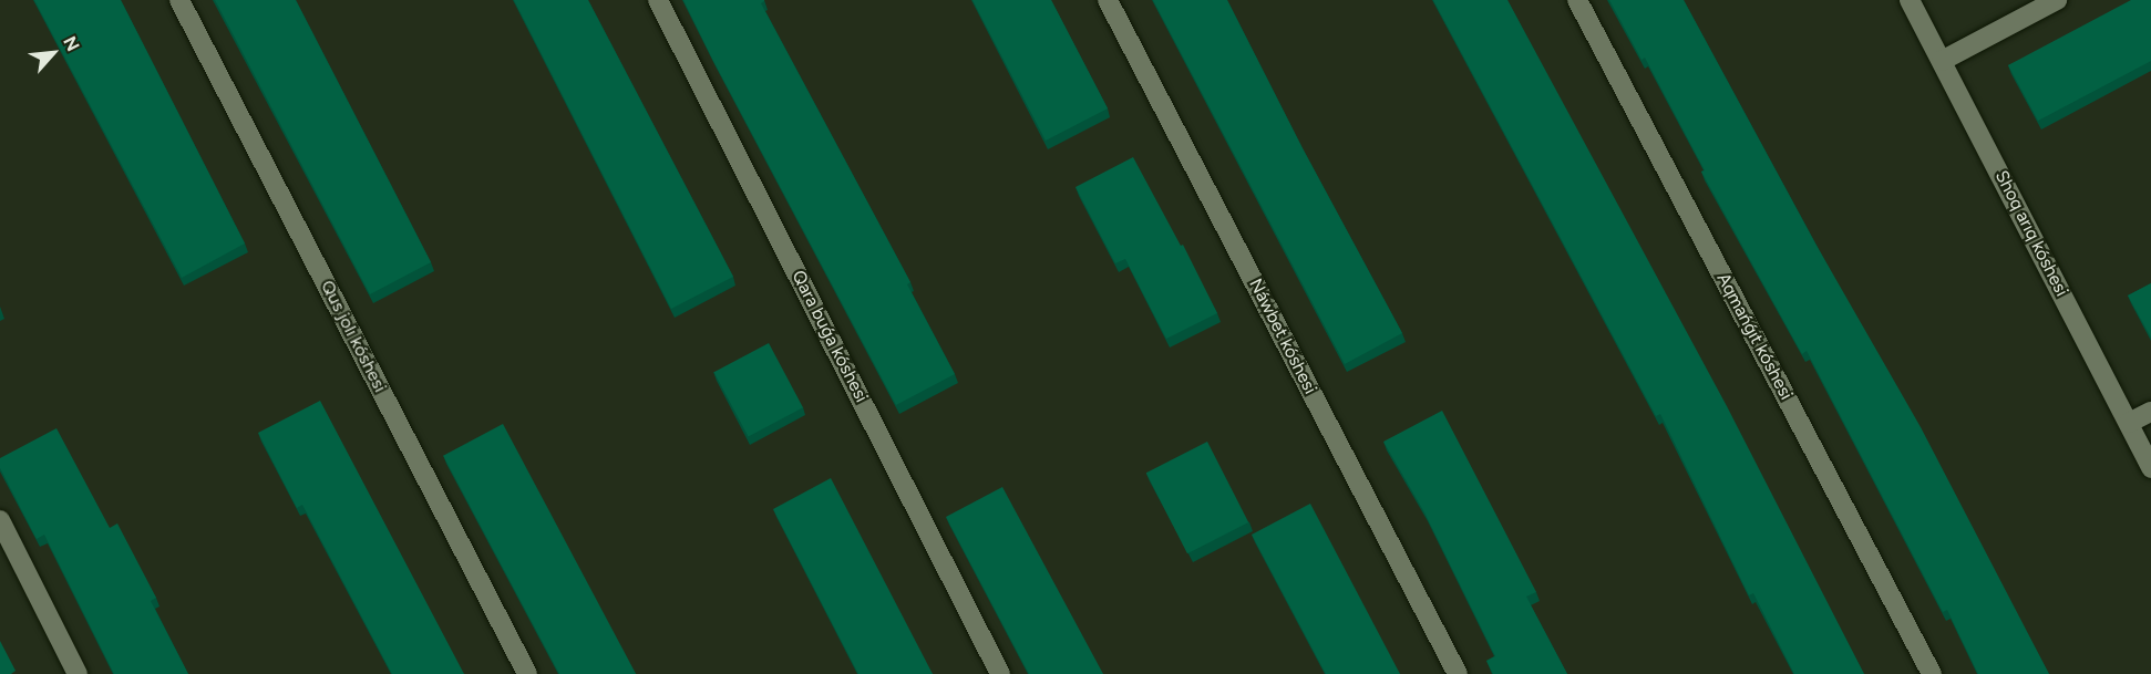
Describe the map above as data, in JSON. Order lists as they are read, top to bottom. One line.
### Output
{"streets":{"street":["Shoq arıq kóshesi","Qus jolı kóshesi","Qara buǵa kóshesi","Náwbet kóshesi","Aqmańǵıt kóshesi"]},"north":"top right"}
